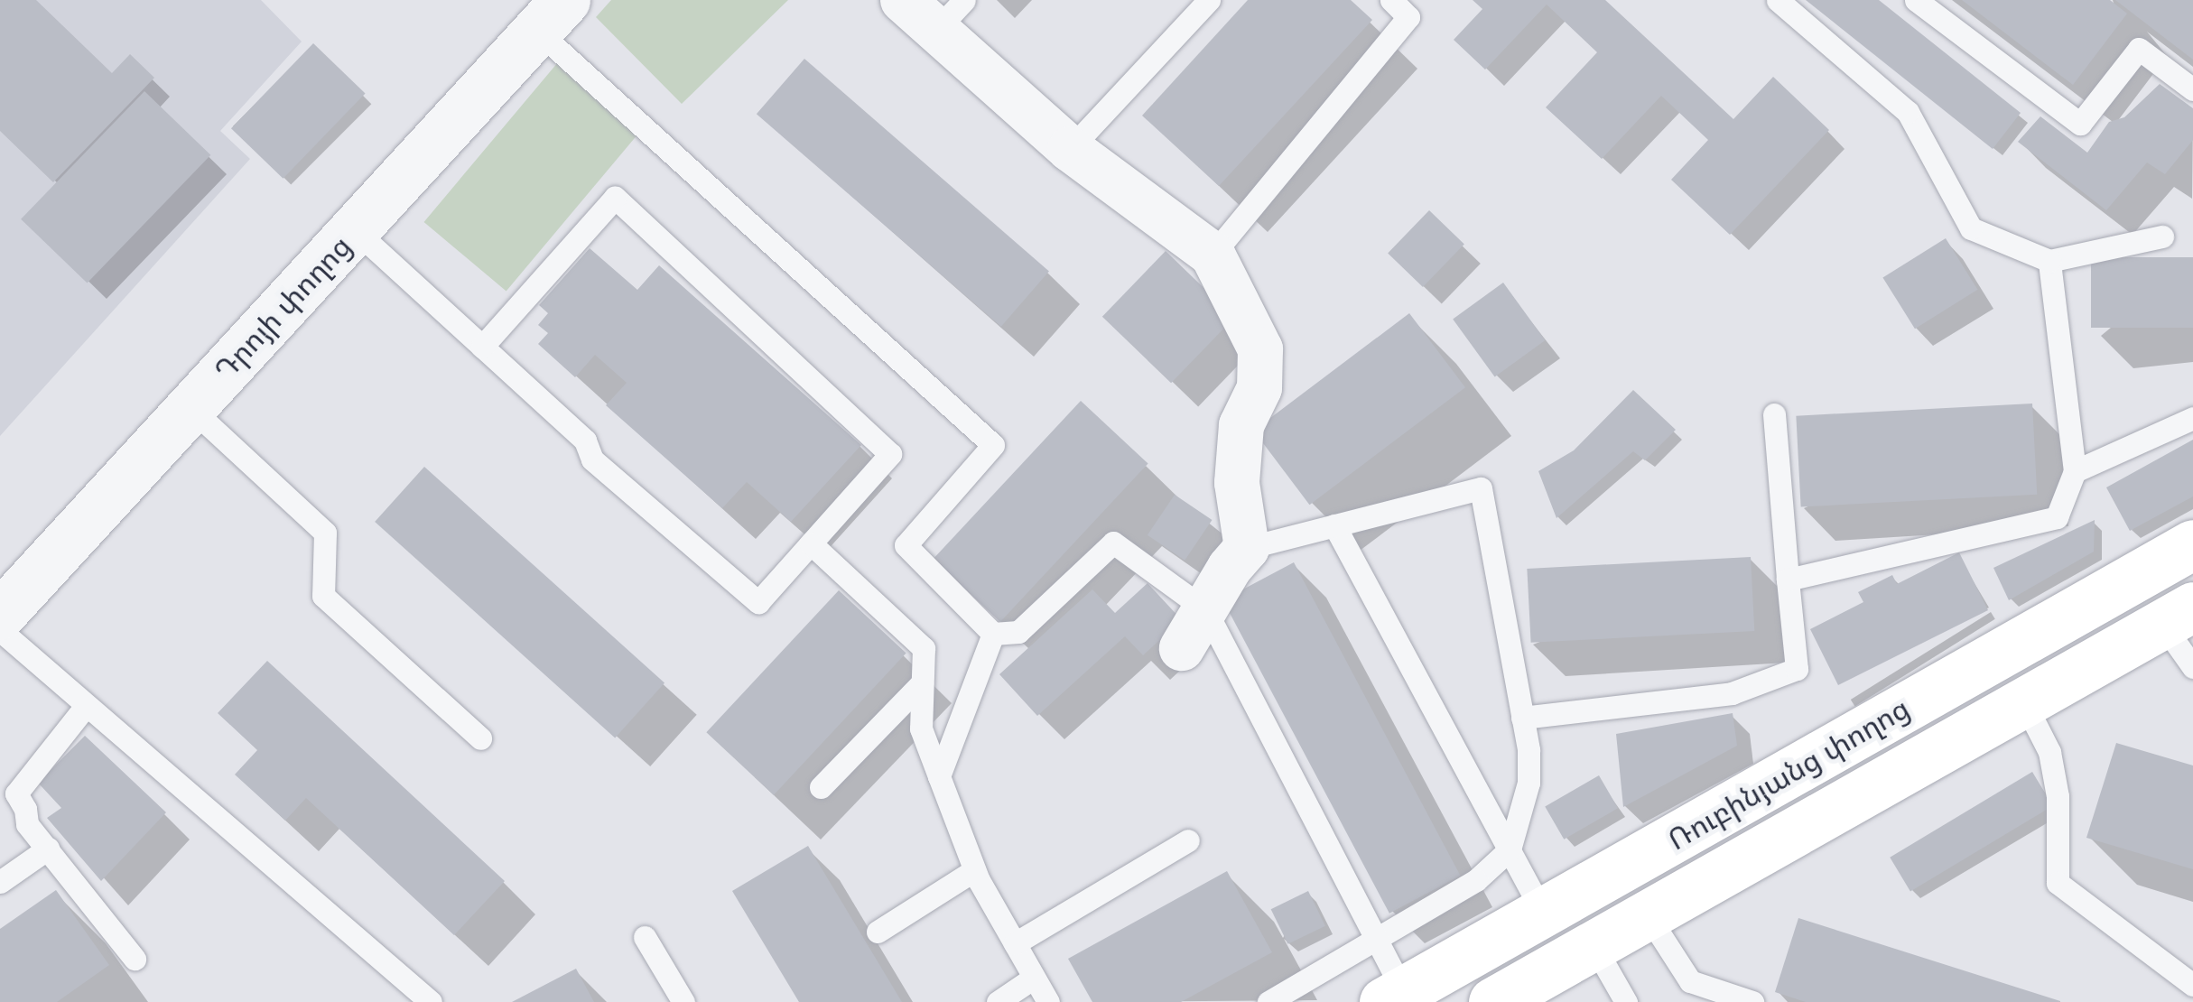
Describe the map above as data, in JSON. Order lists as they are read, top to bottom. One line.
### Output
{"streets":{"main road":["Ռուբինյանց փողոց"],"street":["Դրոյի փողոց"]}}
